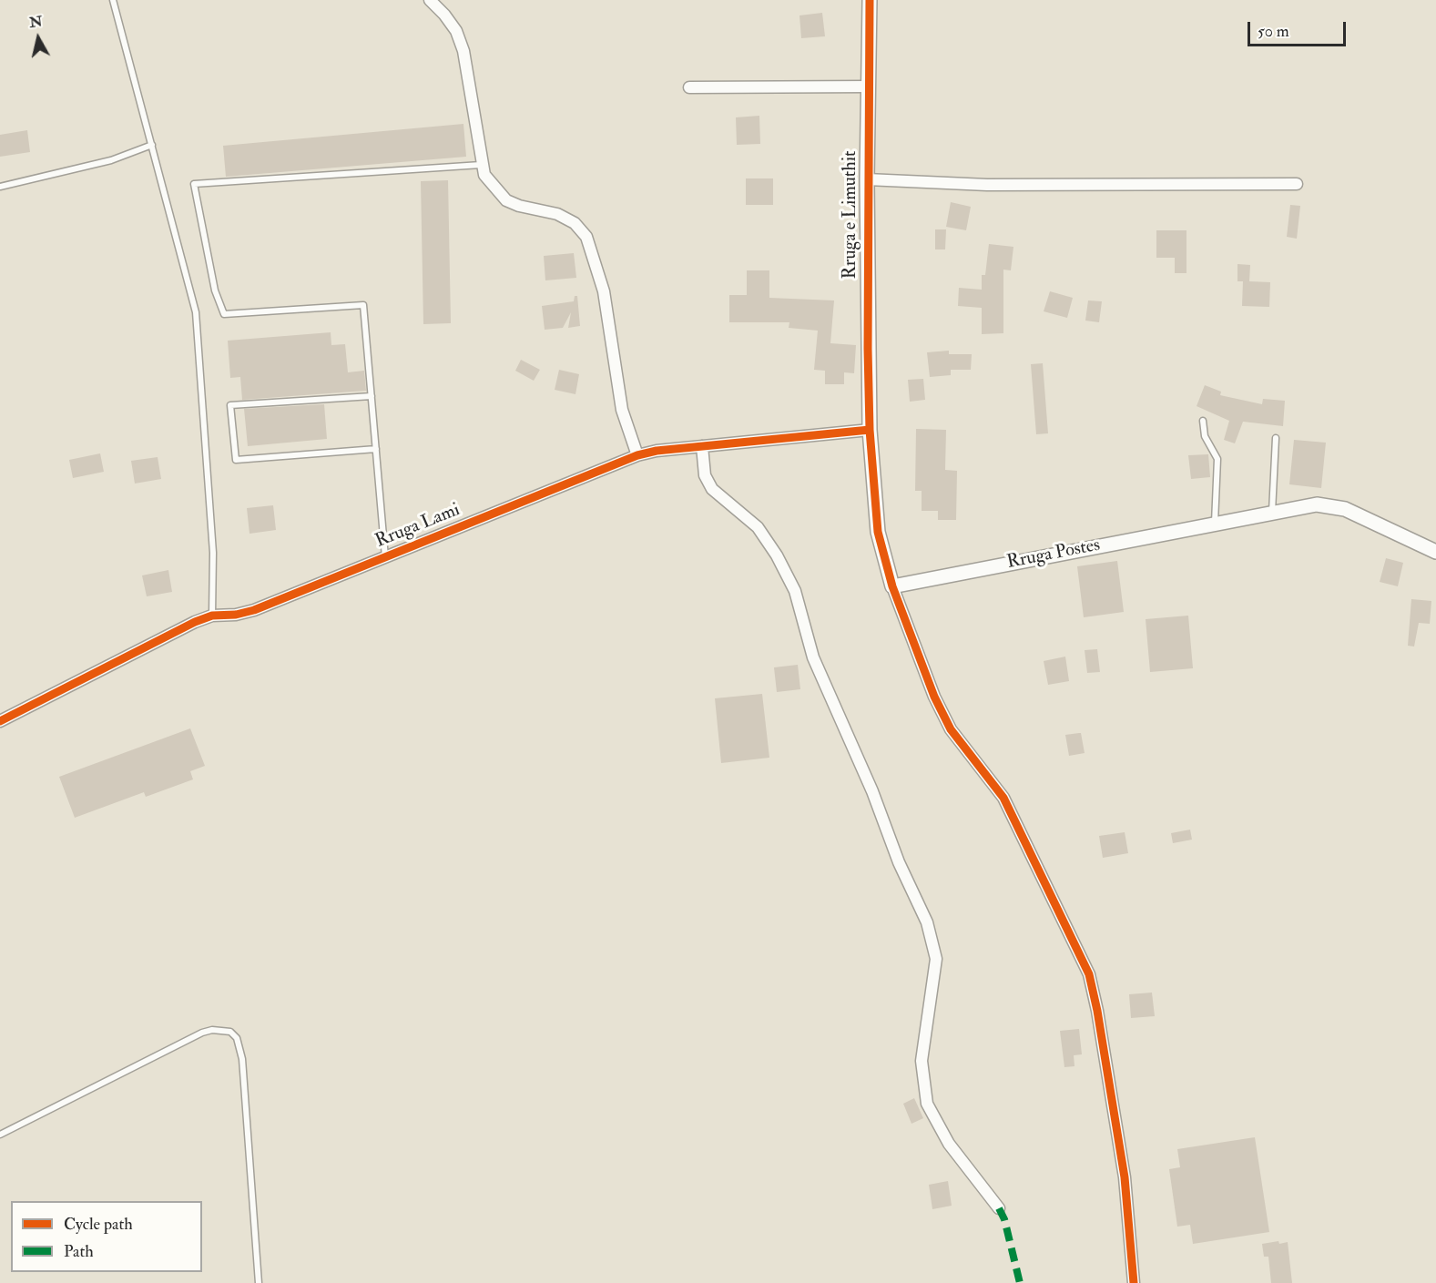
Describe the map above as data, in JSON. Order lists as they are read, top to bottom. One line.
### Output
{"streets":{"street":["Rruga e Limuthit","Rruga Lami","Rruga Postes"]},"crossings":[["Rruga e Limuthit","Rruga Lami"],["Rruga e Limuthit","Rruga Postes"]],"legend":["Cycle path","Path"],"scale_bar":"50 m","north":"top"}
